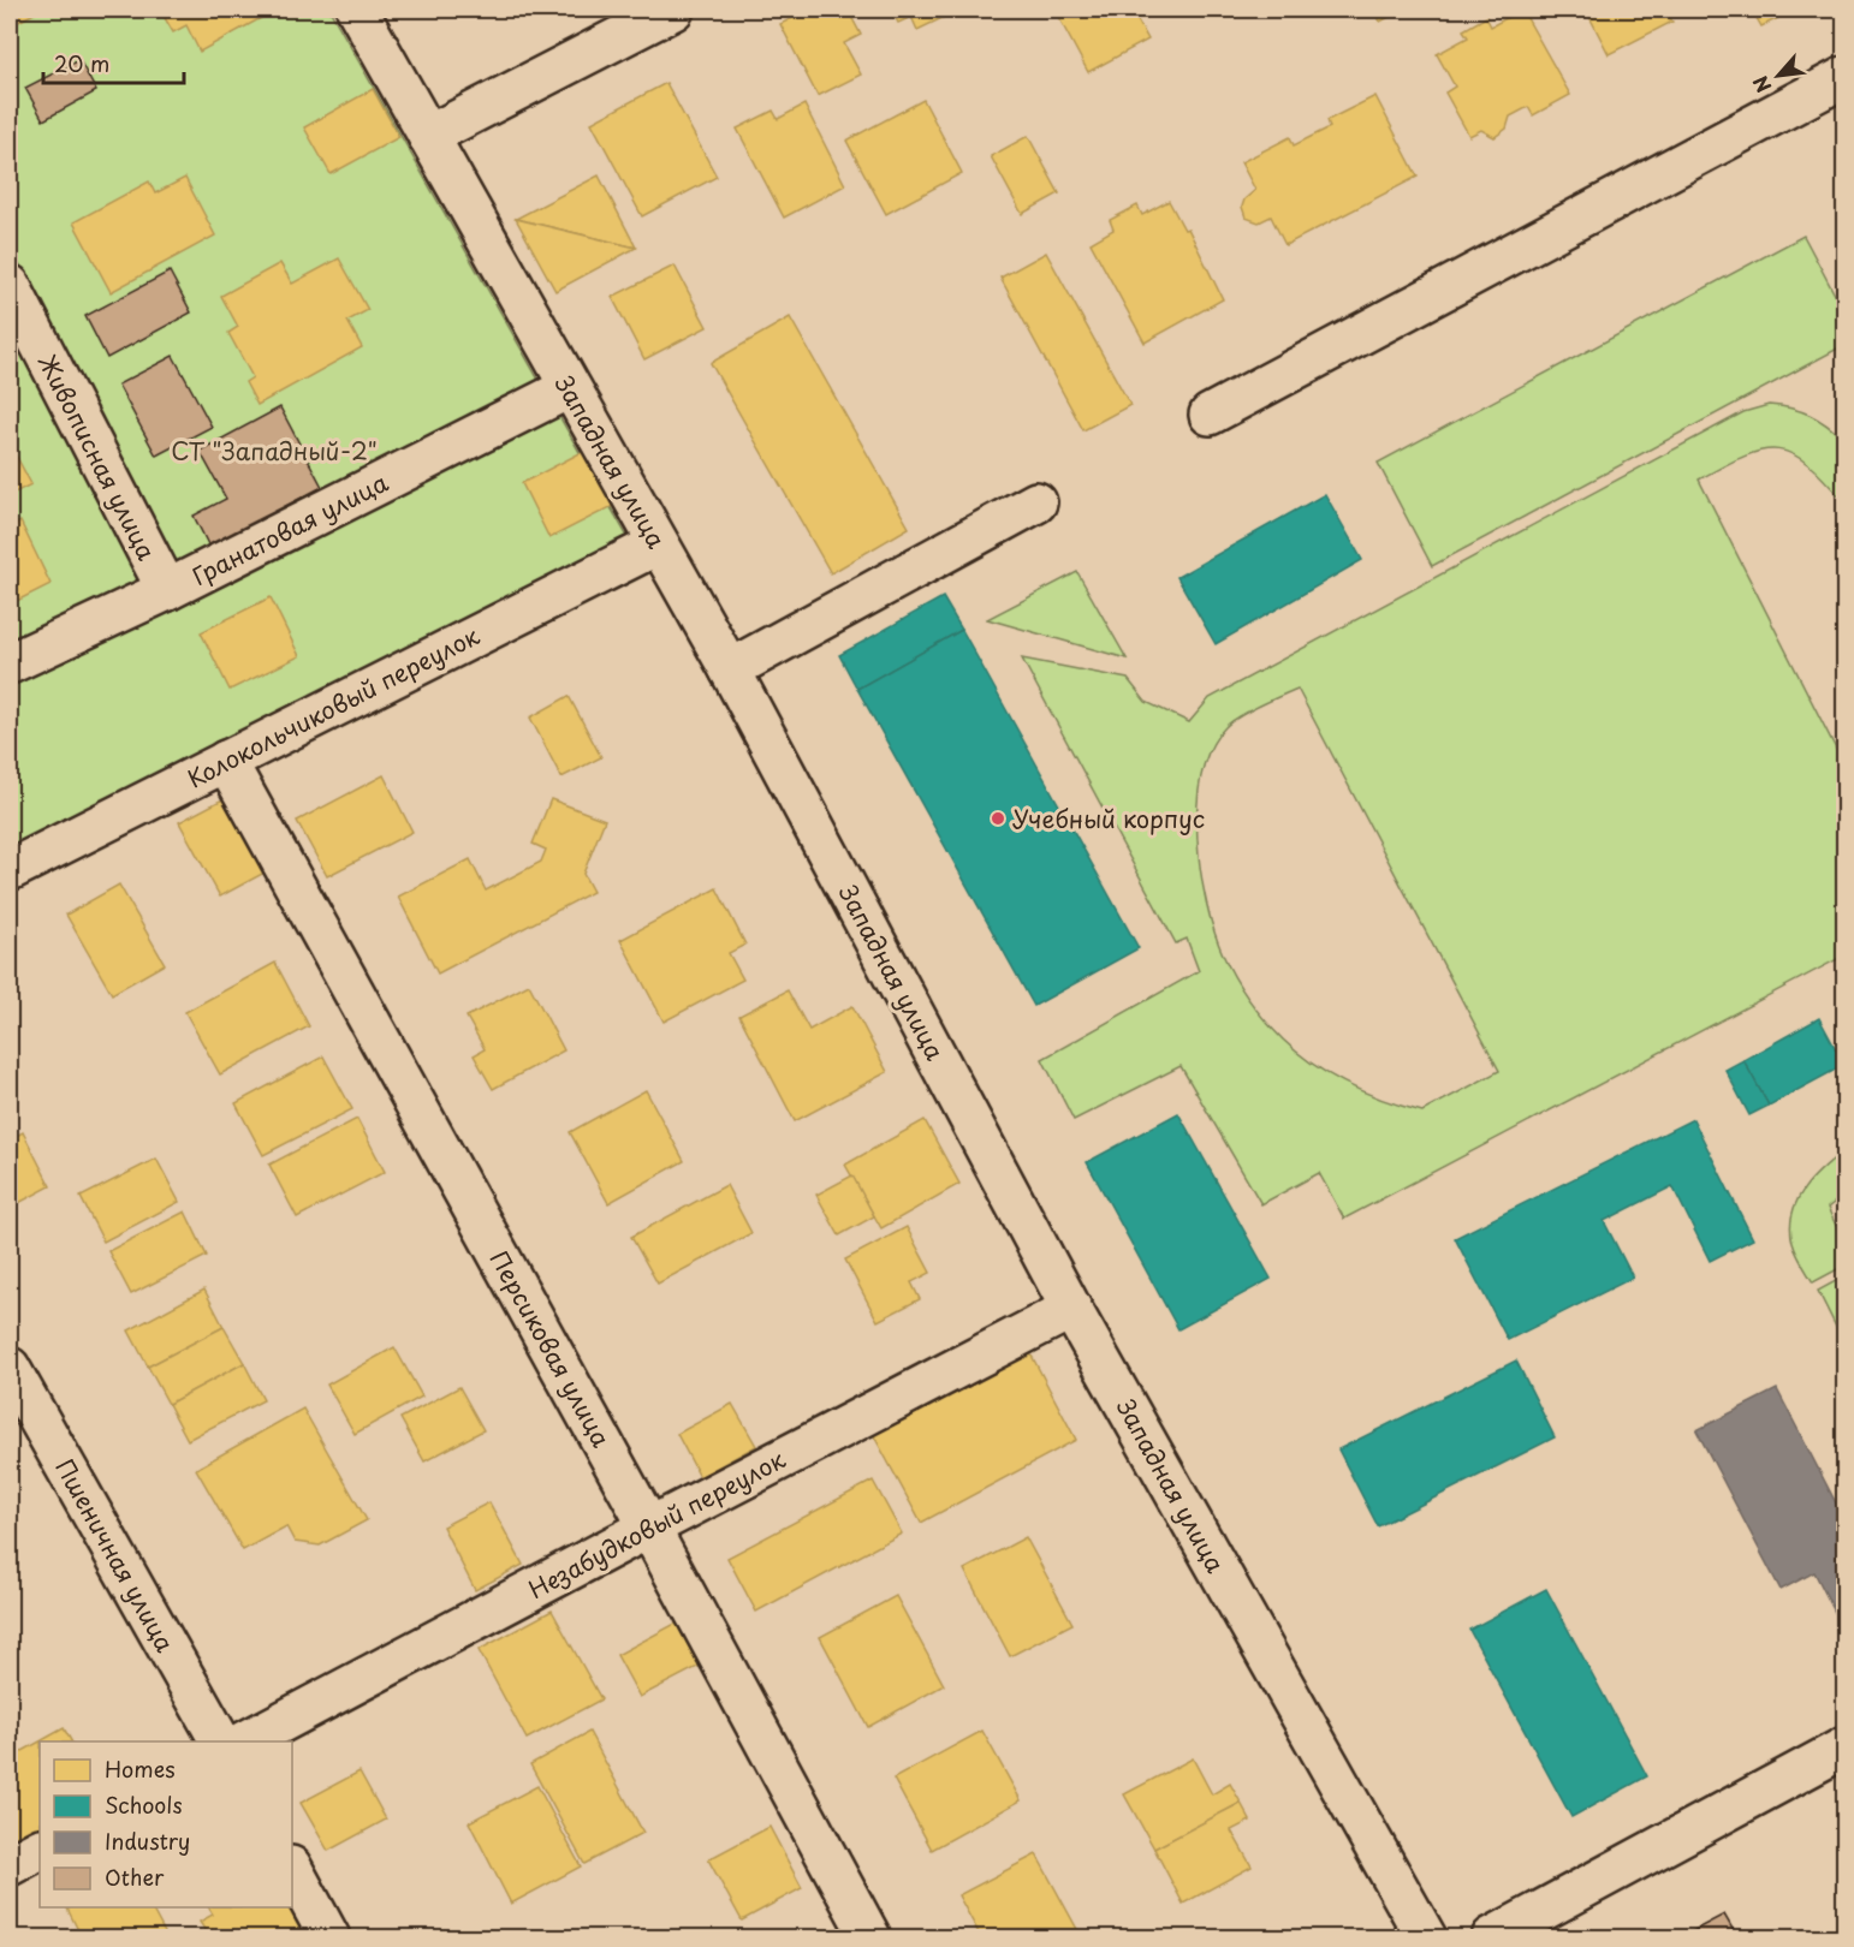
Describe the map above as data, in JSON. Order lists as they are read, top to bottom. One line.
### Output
{"streets":{"street":["Живописная улица","Западная улица","Гранатовая улица","Колокольчиковый переулок","Персиковая улица","Незабудковый переулок","Пшеничная улица"]},"crossings":[["Живописная улица","Гранатовая улица"],["Западная улица","Гранатовая улица"],["Западная улица","Колокольчиковый переулок"],["Западная улица","Незабудковый переулок"],["Колокольчиковый переулок","Персиковая улица"],["Персиковая улица","Незабудковый переулок"]],"parks":["СТ \"Западный-2\""],"places":["Учебный корпус"],"legend":["Homes","Schools","Industry","Other"],"scale_bar":"20 m","north":"bottom left"}
